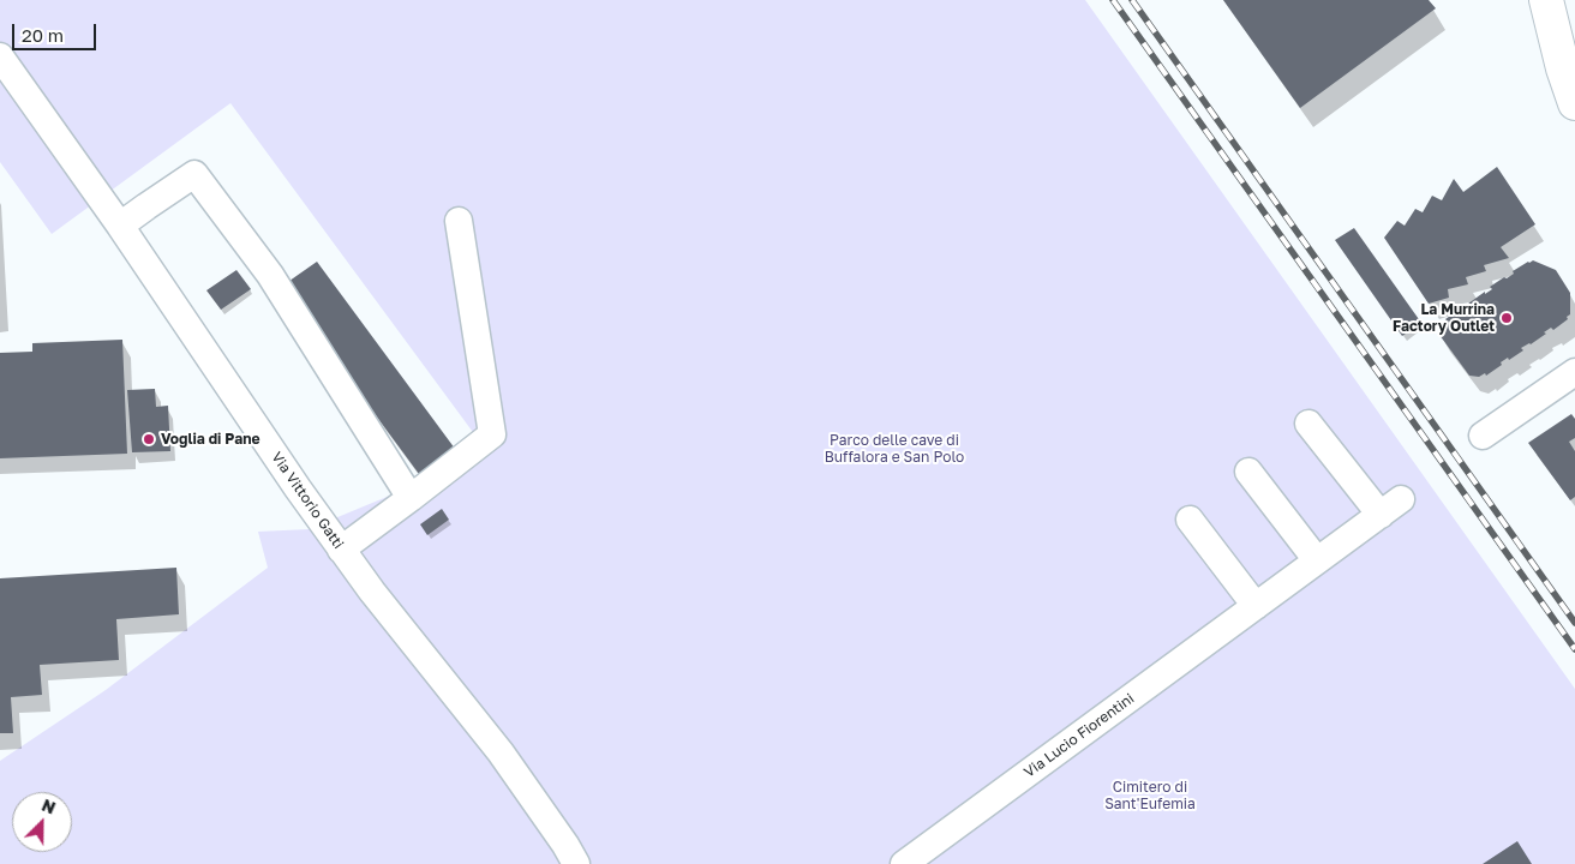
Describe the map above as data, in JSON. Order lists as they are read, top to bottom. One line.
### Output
{"streets":{"street":["Via Vittorio Gatti","Via Lucio Fiorentini"]},"parks":["Parco delle cave di Buffalora e San Polo","Cimitero di Sant'Eufemia"],"places":["La Murrina Factory Outlet","Voglia di Pane"],"scale_bar":"20 m","north":"top right"}
